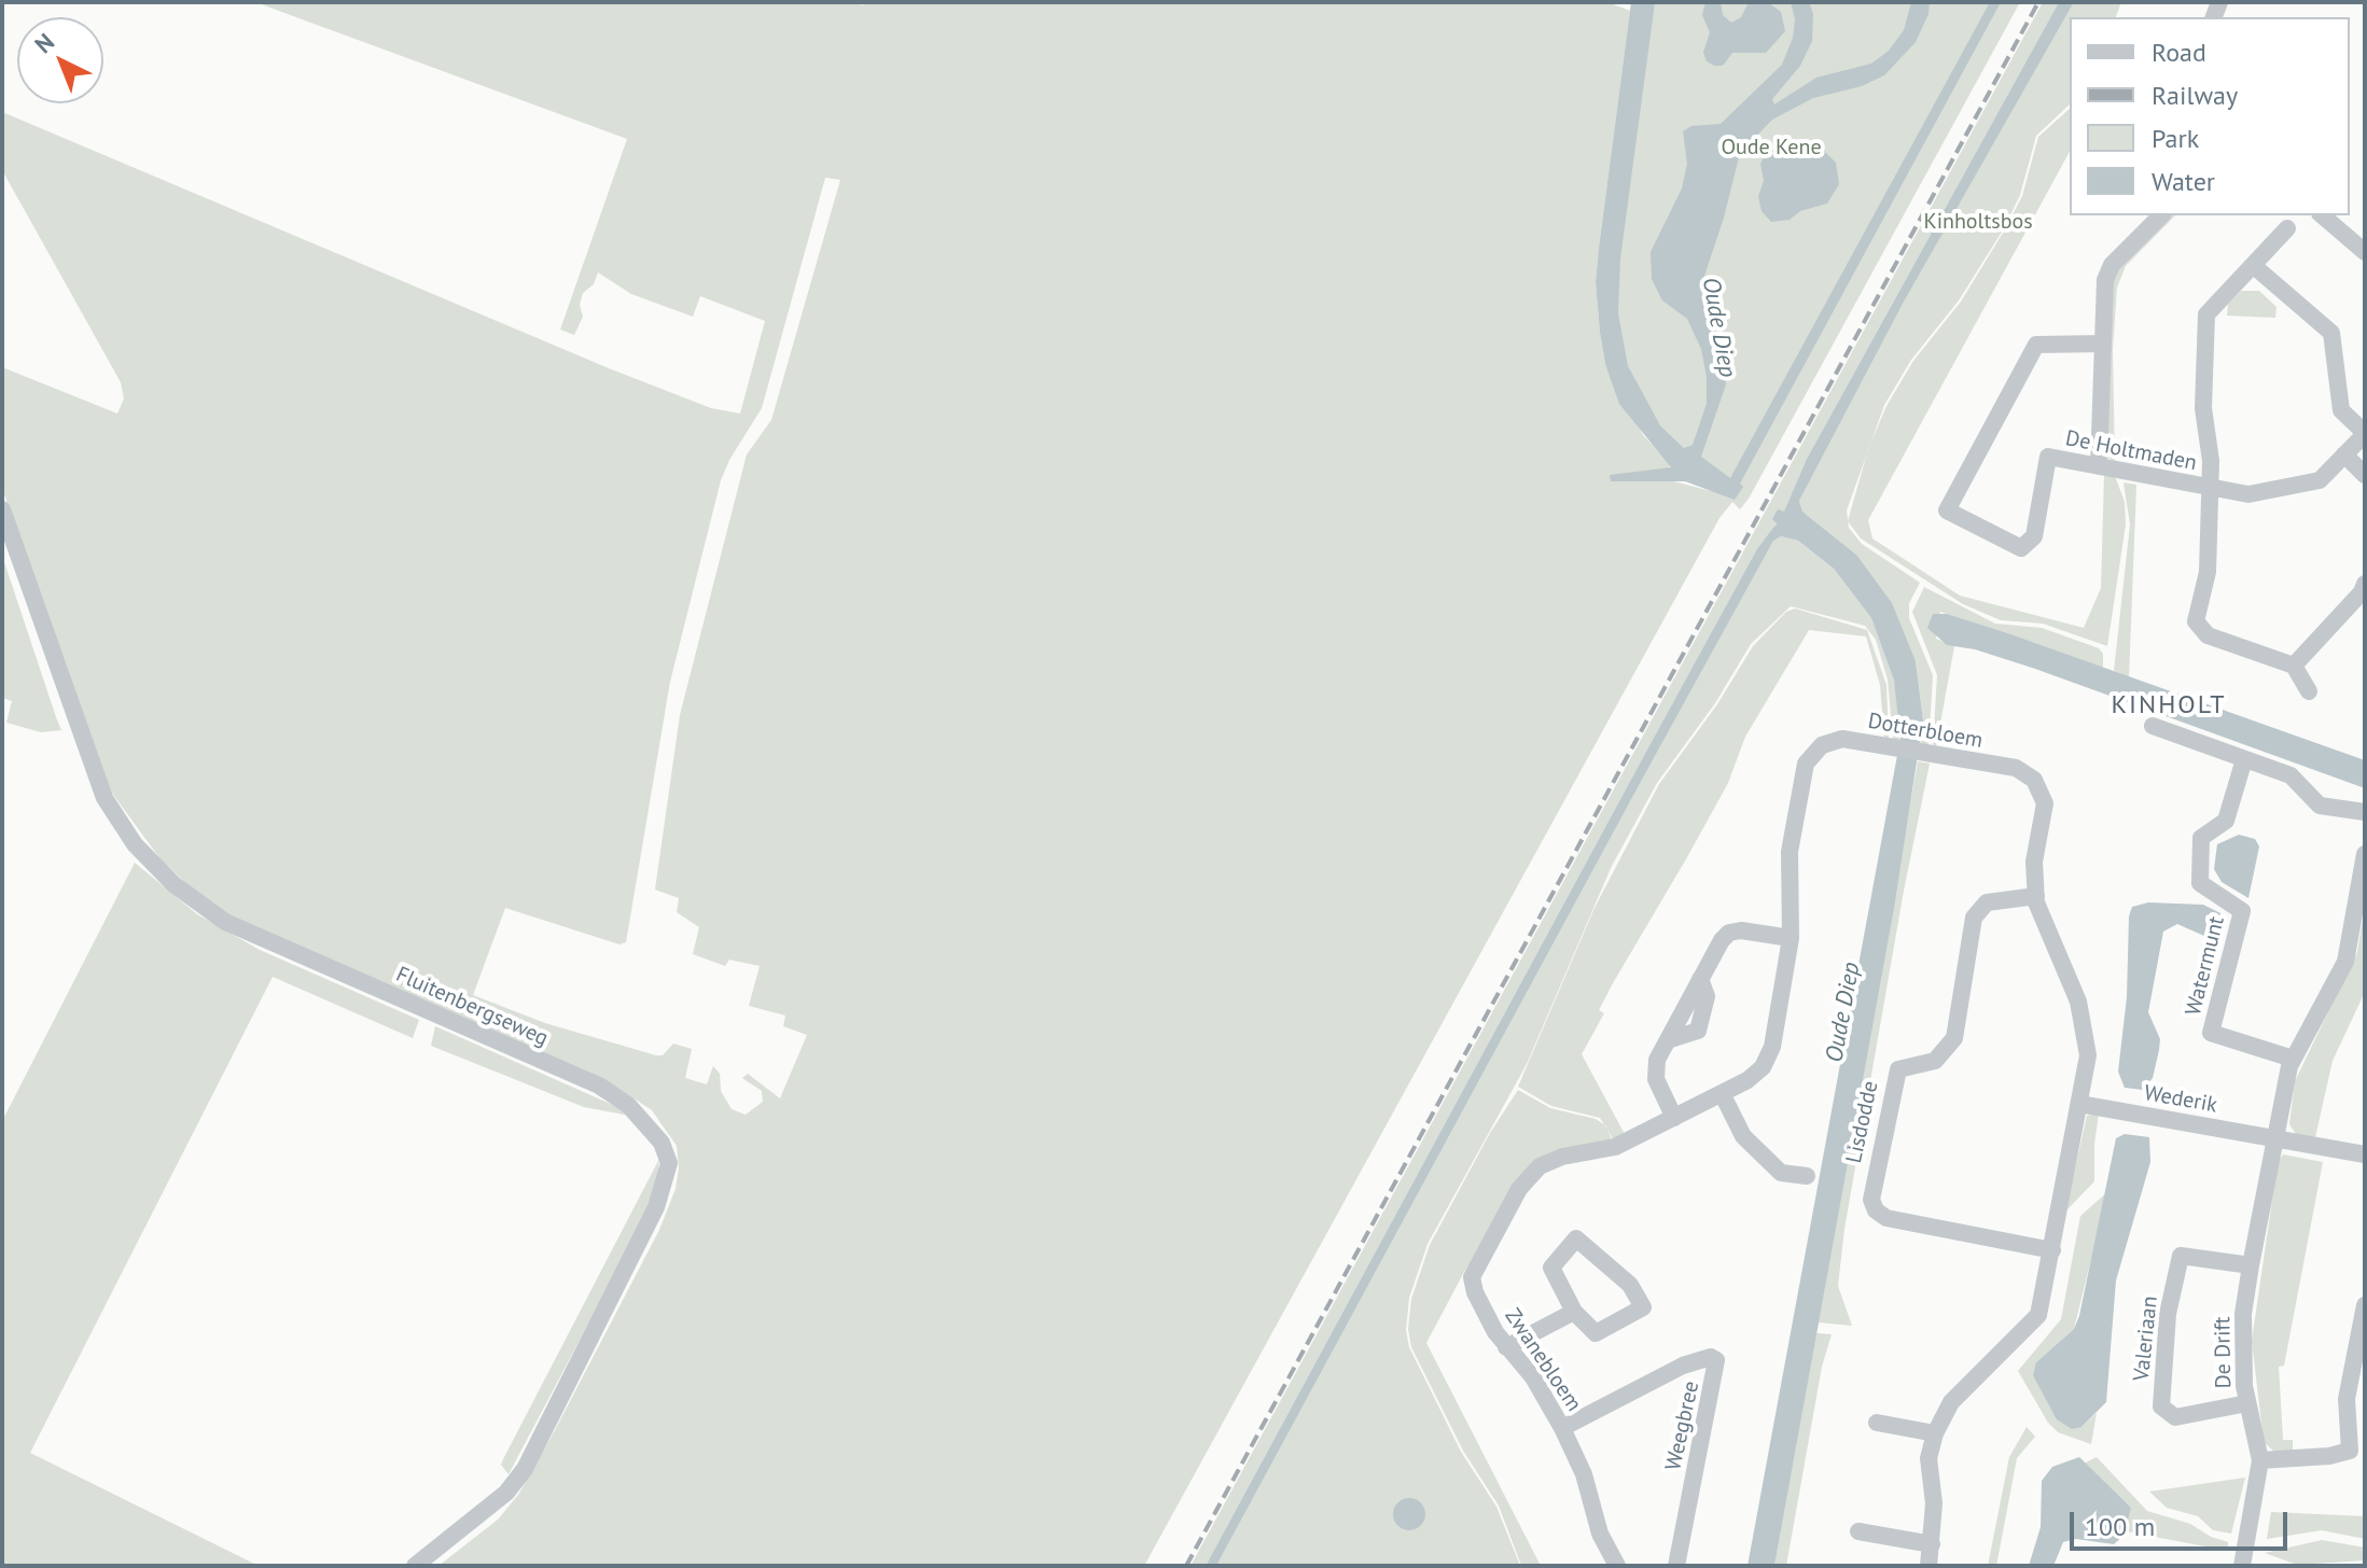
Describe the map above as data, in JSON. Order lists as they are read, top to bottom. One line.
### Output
{"streets":{"street":["De Holtmaden","Dotterbloem","Watermunt","Fluitenbergseweg","Wederik","Lisdodde","Valeriaan","De Drift","Zwanebloem","Weegbree"]},"crossings":[["Dotterbloem","Wederik"],["Dotterbloem","Lisdodde"],["Dotterbloem","Zwanebloem"],["Watermunt","De Drift"],["Wederik","De Drift"],["Valeriaan","De Drift"],["Zwanebloem","Weegbree"]],"districts":["KINHOLT"],"water":["Oude Diep"],"parks":["Oude Kene","Kinholtsbos"],"legend":["Road","Railway","Park","Water"],"scale_bar":"100 m","north":"top left"}
